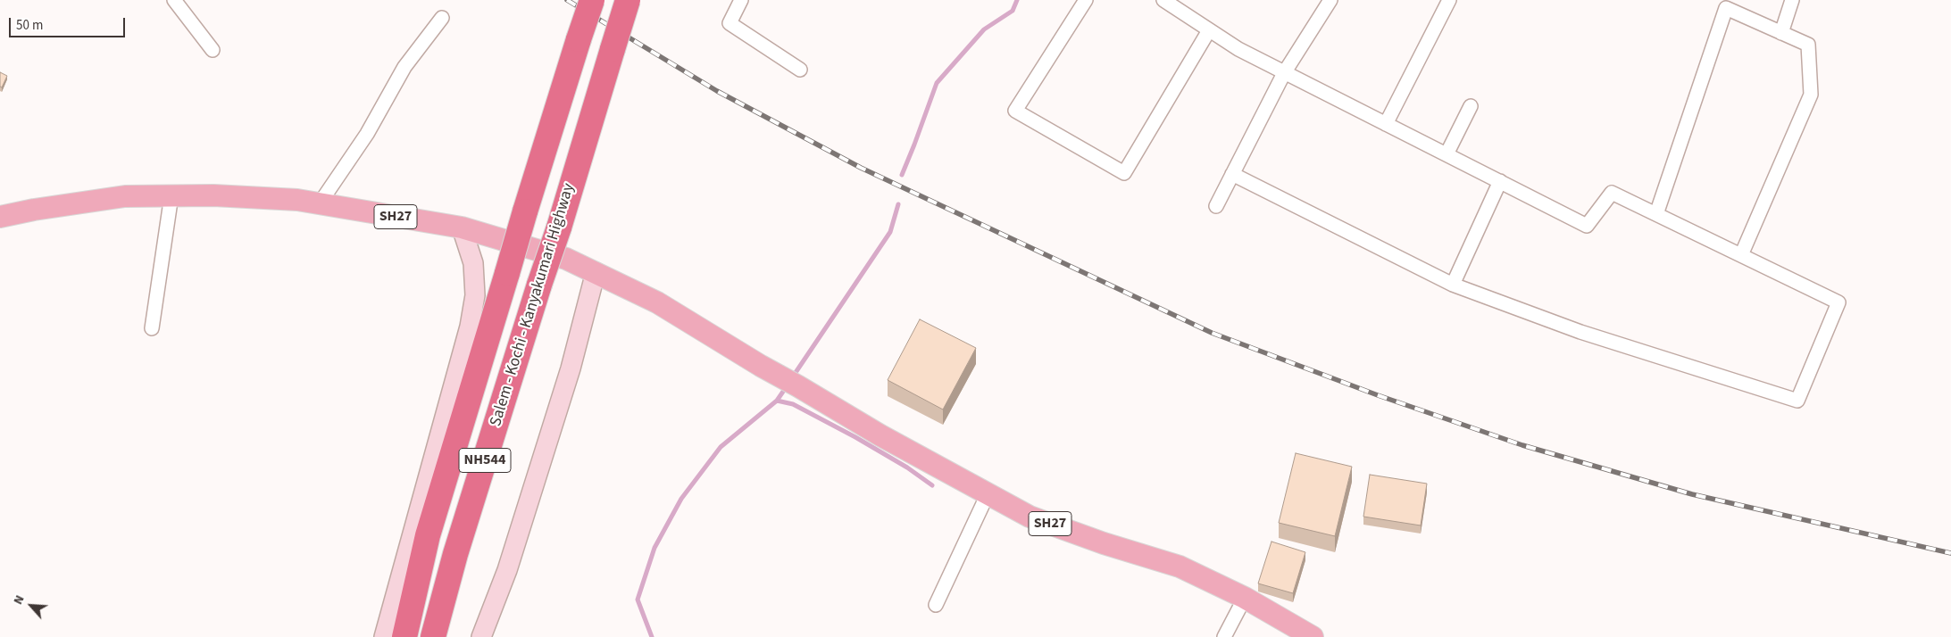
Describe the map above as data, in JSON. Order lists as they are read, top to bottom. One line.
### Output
{"streets":{"highway":["Salem - Kochi - Kanyakumari Highway","NH544"],"main road":["SH27"]},"scale_bar":"50 m","north":"top left"}
